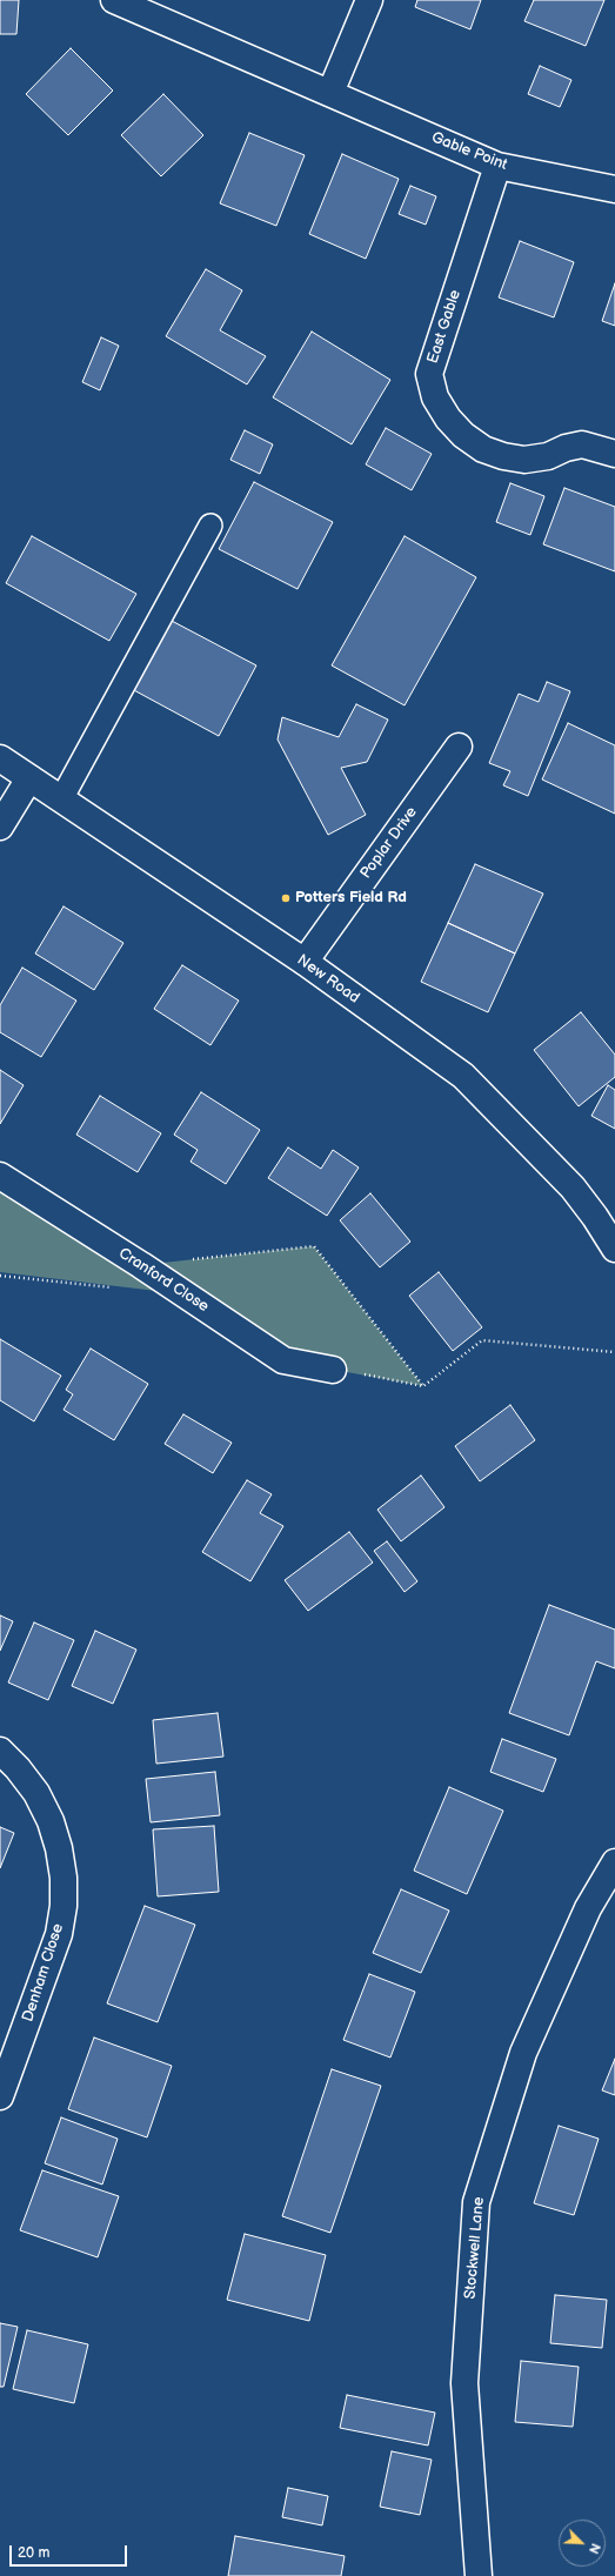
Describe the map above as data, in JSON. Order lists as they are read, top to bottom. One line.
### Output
{"streets":{"street":["Gable Point","East Gable","Poplar Drive","New Road","Cranford Close","Denham Close","Stockwell Lane"]},"crossings":[["Gable Point","East Gable"],["Poplar Drive","New Road"]],"places":["Potters Field Rd"],"scale_bar":"20 m","north":"bottom right"}
